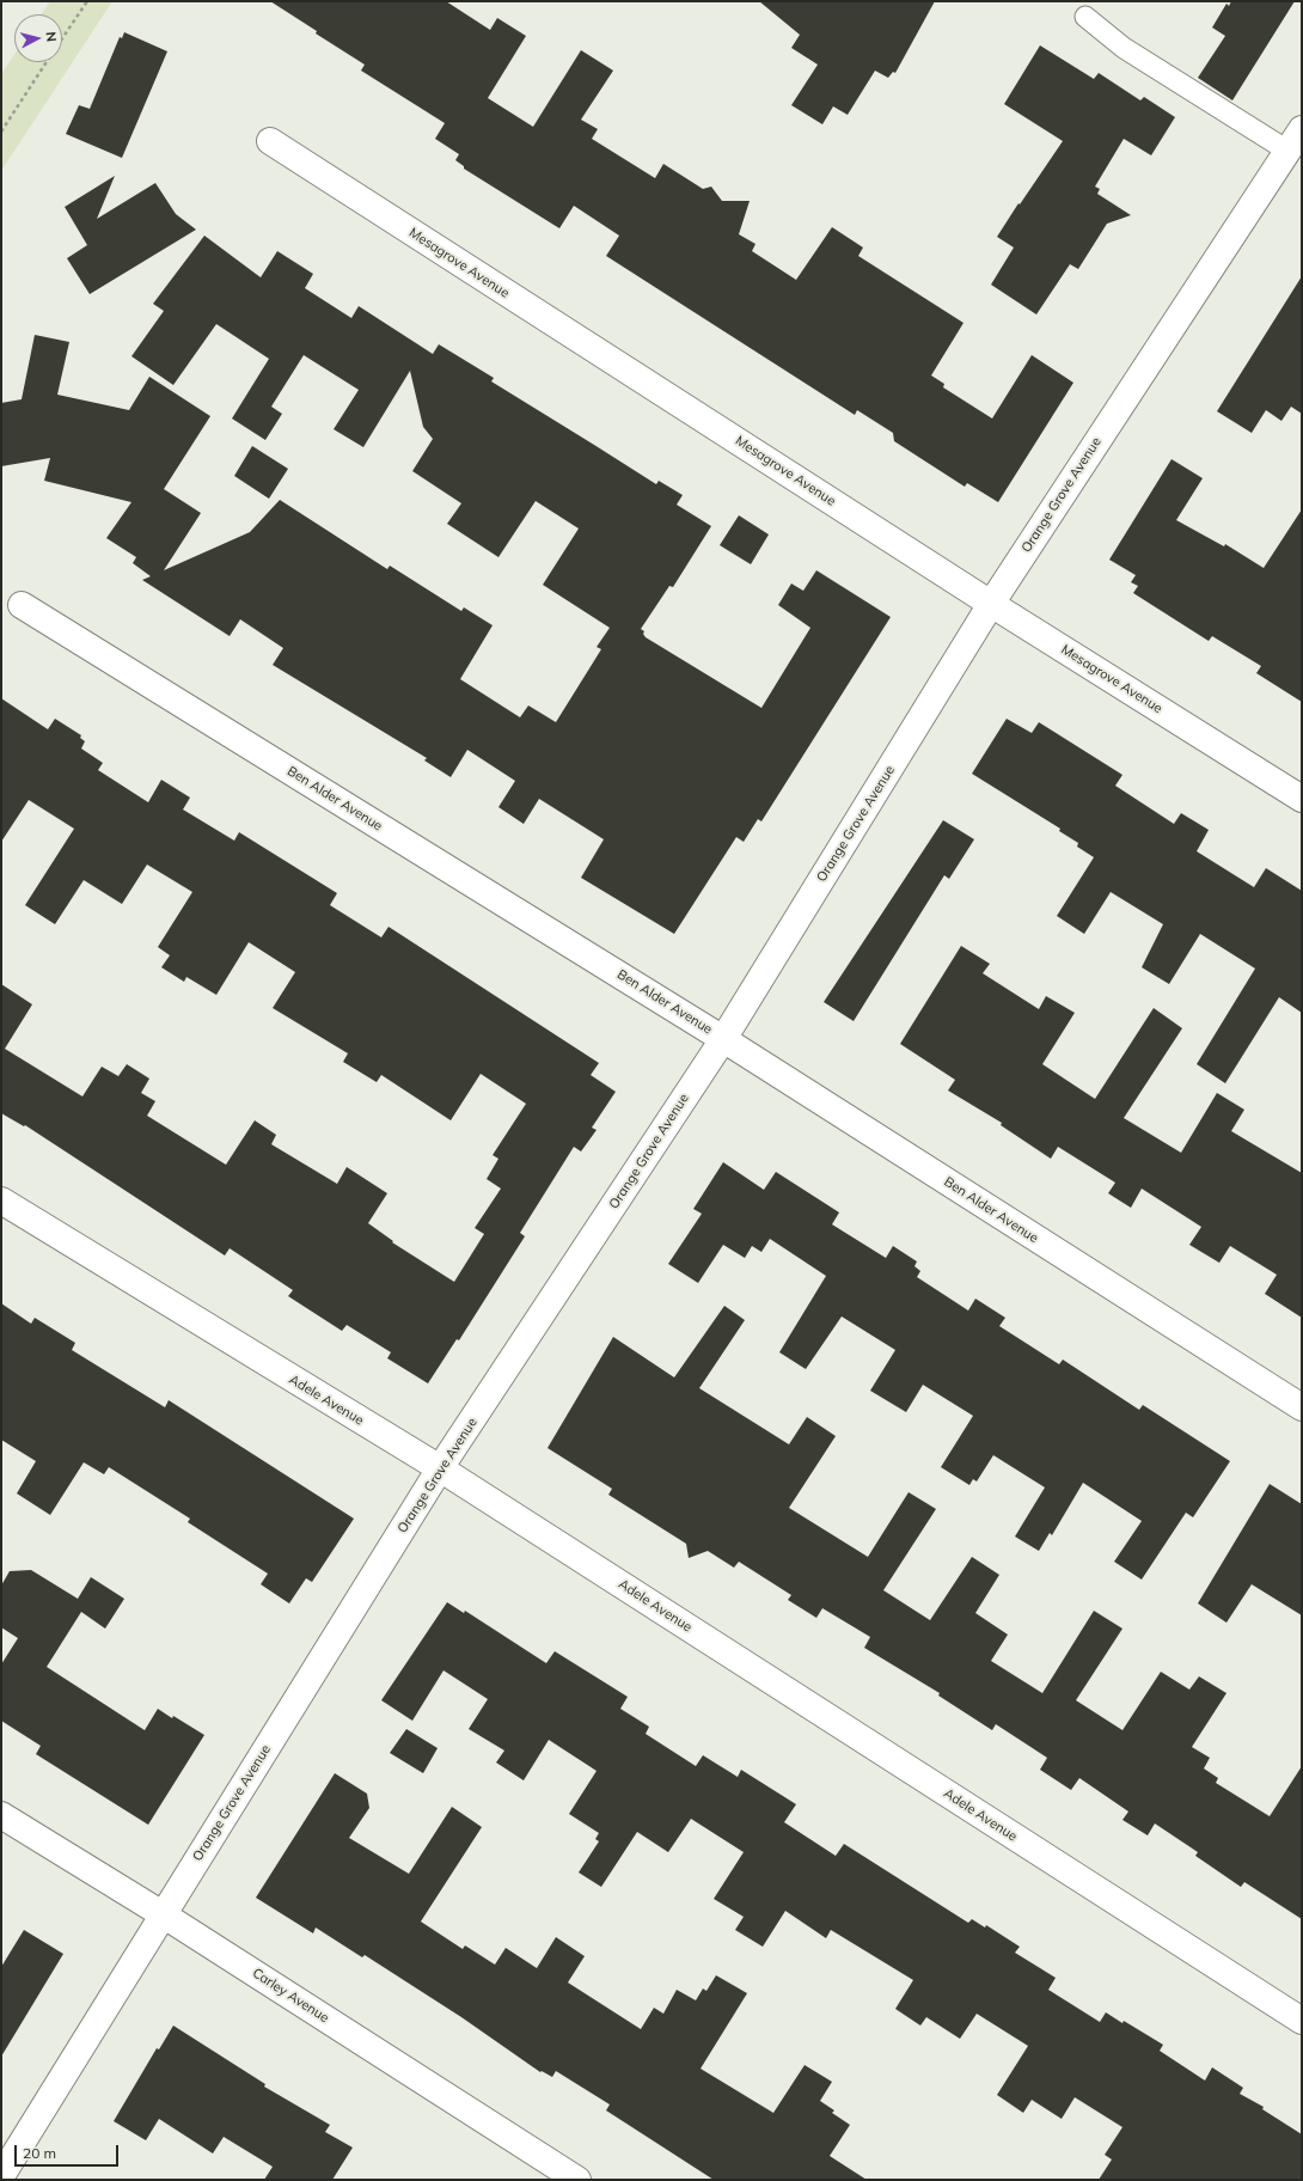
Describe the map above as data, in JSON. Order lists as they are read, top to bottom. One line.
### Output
{"streets":{"street":["Mesagrove Avenue","Orange Grove Avenue","Ben Alder Avenue","Adele Avenue","Carley Avenue"]},"crossings":[["Mesagrove Avenue","Orange Grove Avenue"],["Orange Grove Avenue","Ben Alder Avenue"],["Orange Grove Avenue","Adele Avenue"],["Orange Grove Avenue","Carley Avenue"]],"scale_bar":"20 m","north":"right"}
